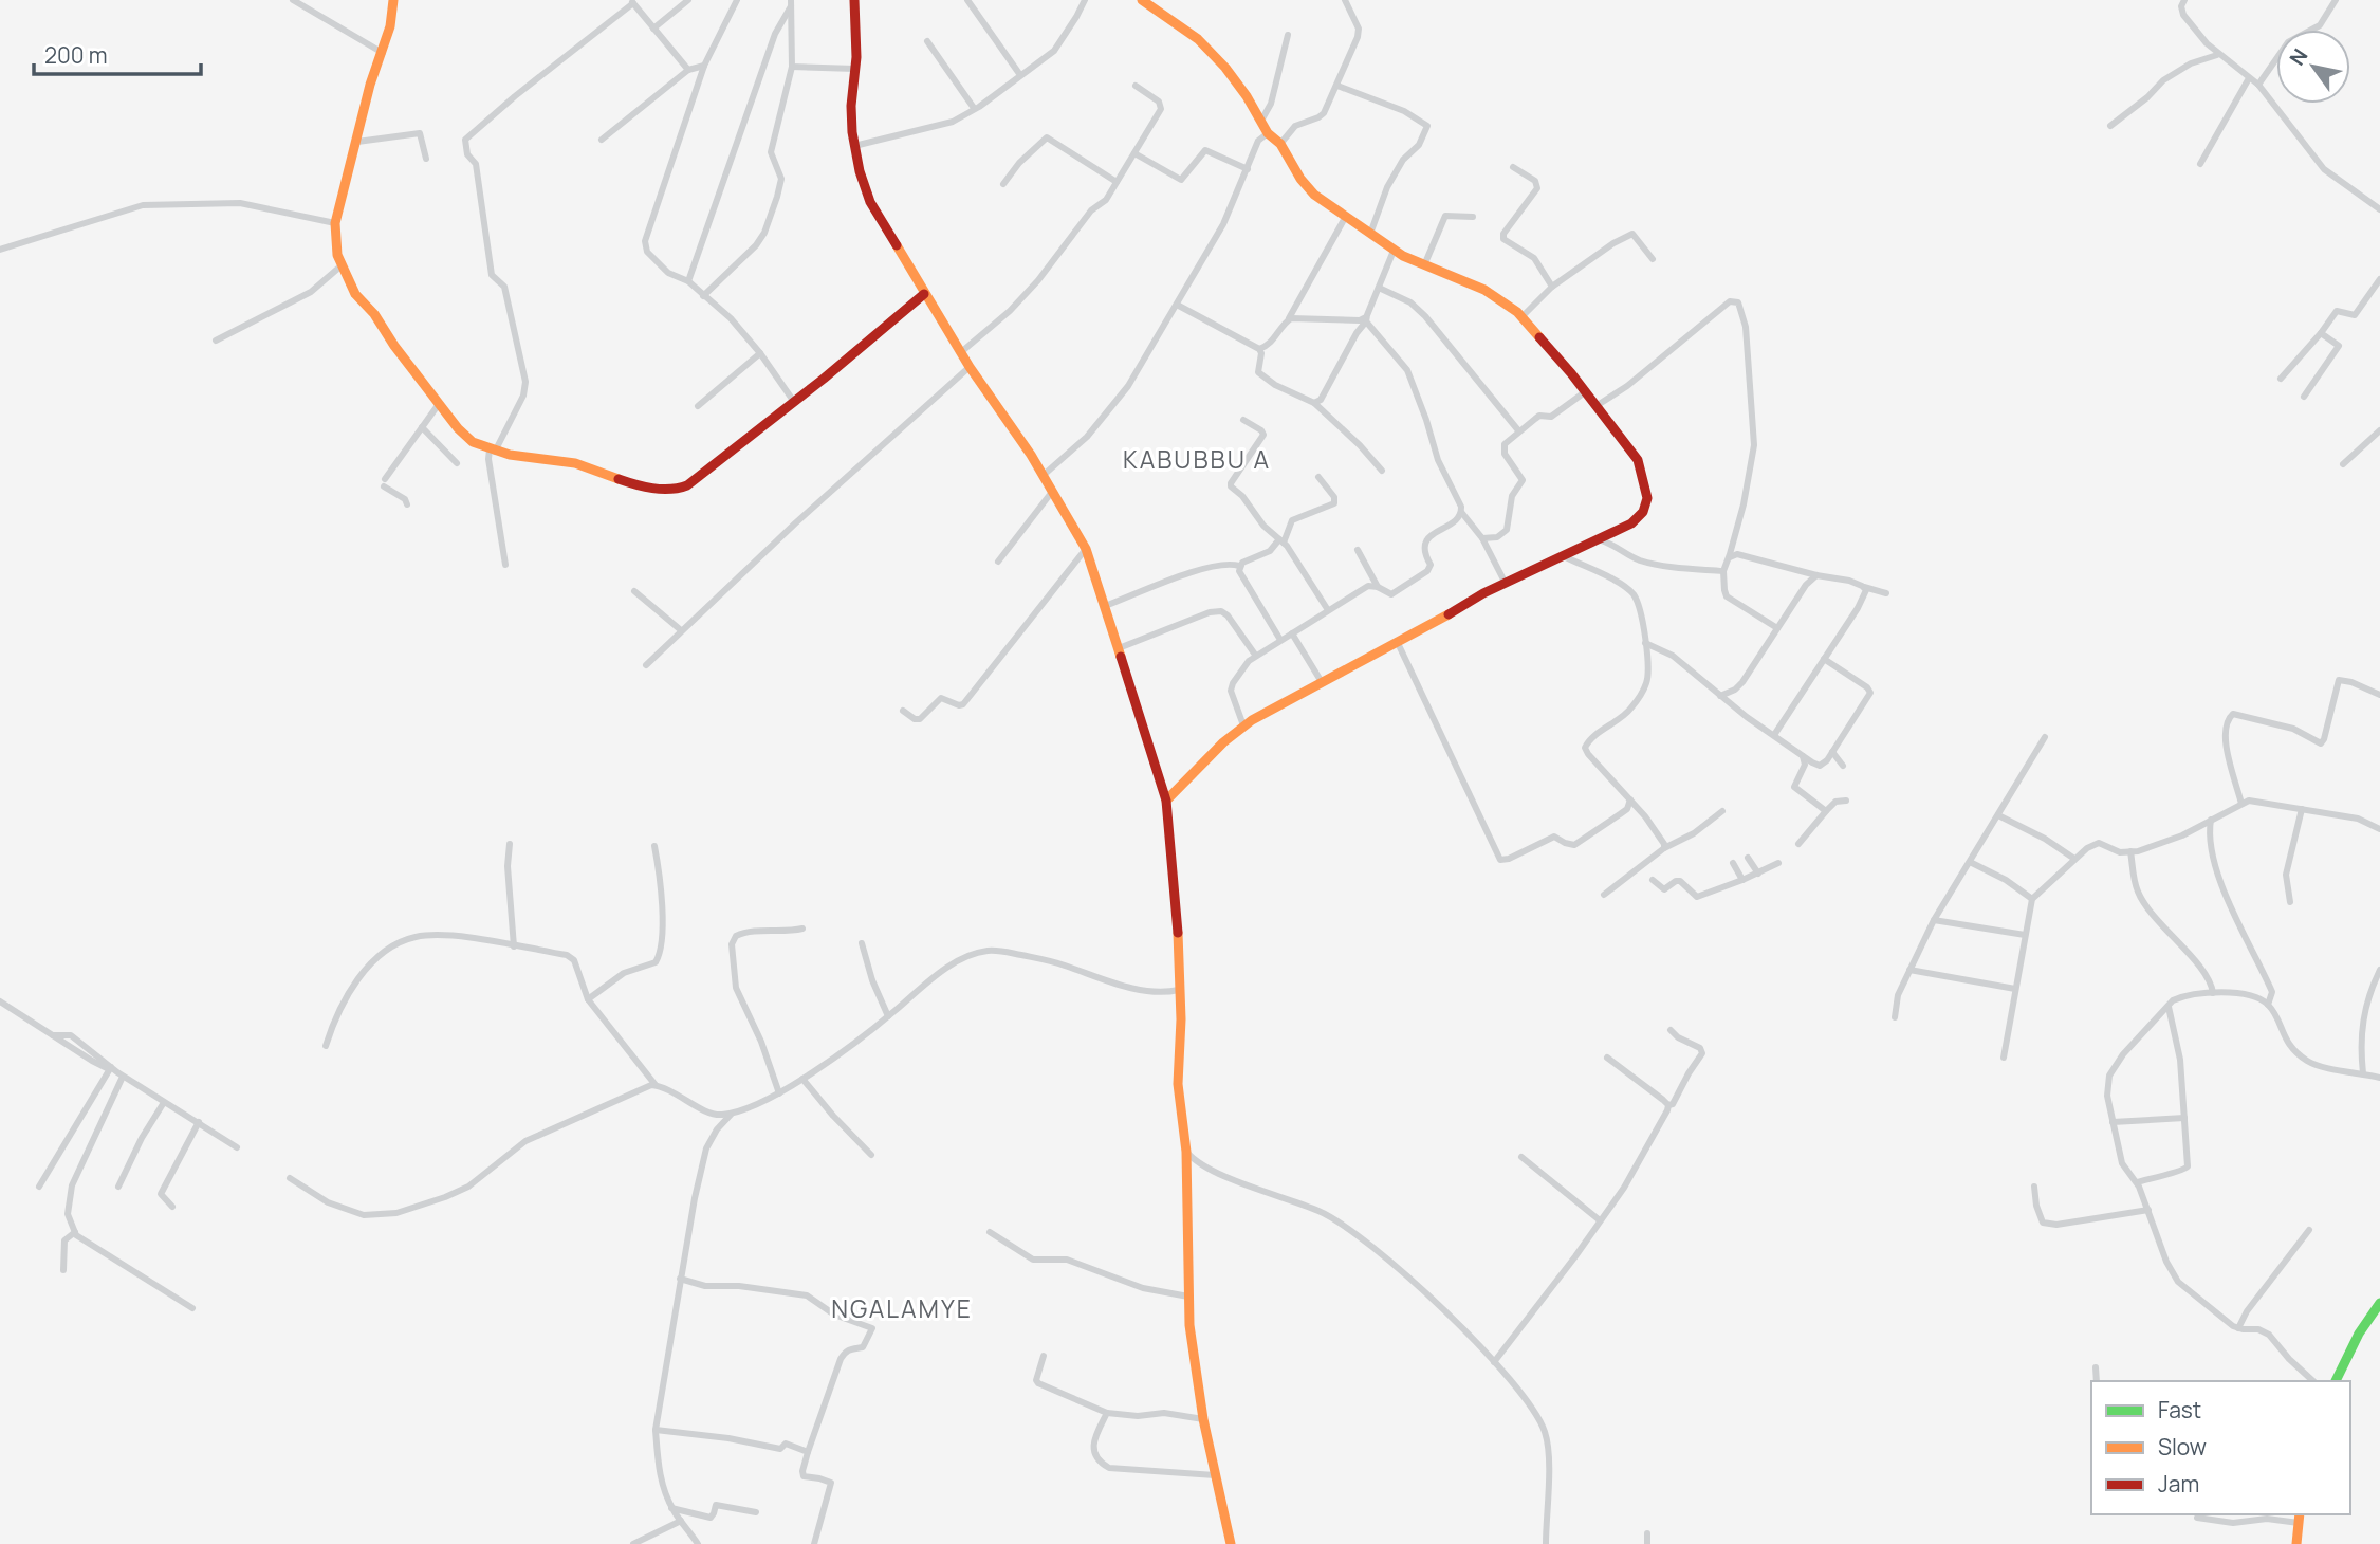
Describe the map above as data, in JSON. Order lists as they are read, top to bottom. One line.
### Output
{"districts":["KABUBBU A","NGALAMYE"],"legend":["Fast","Slow","Jam"],"scale_bar":"200 m","north":"top left"}
